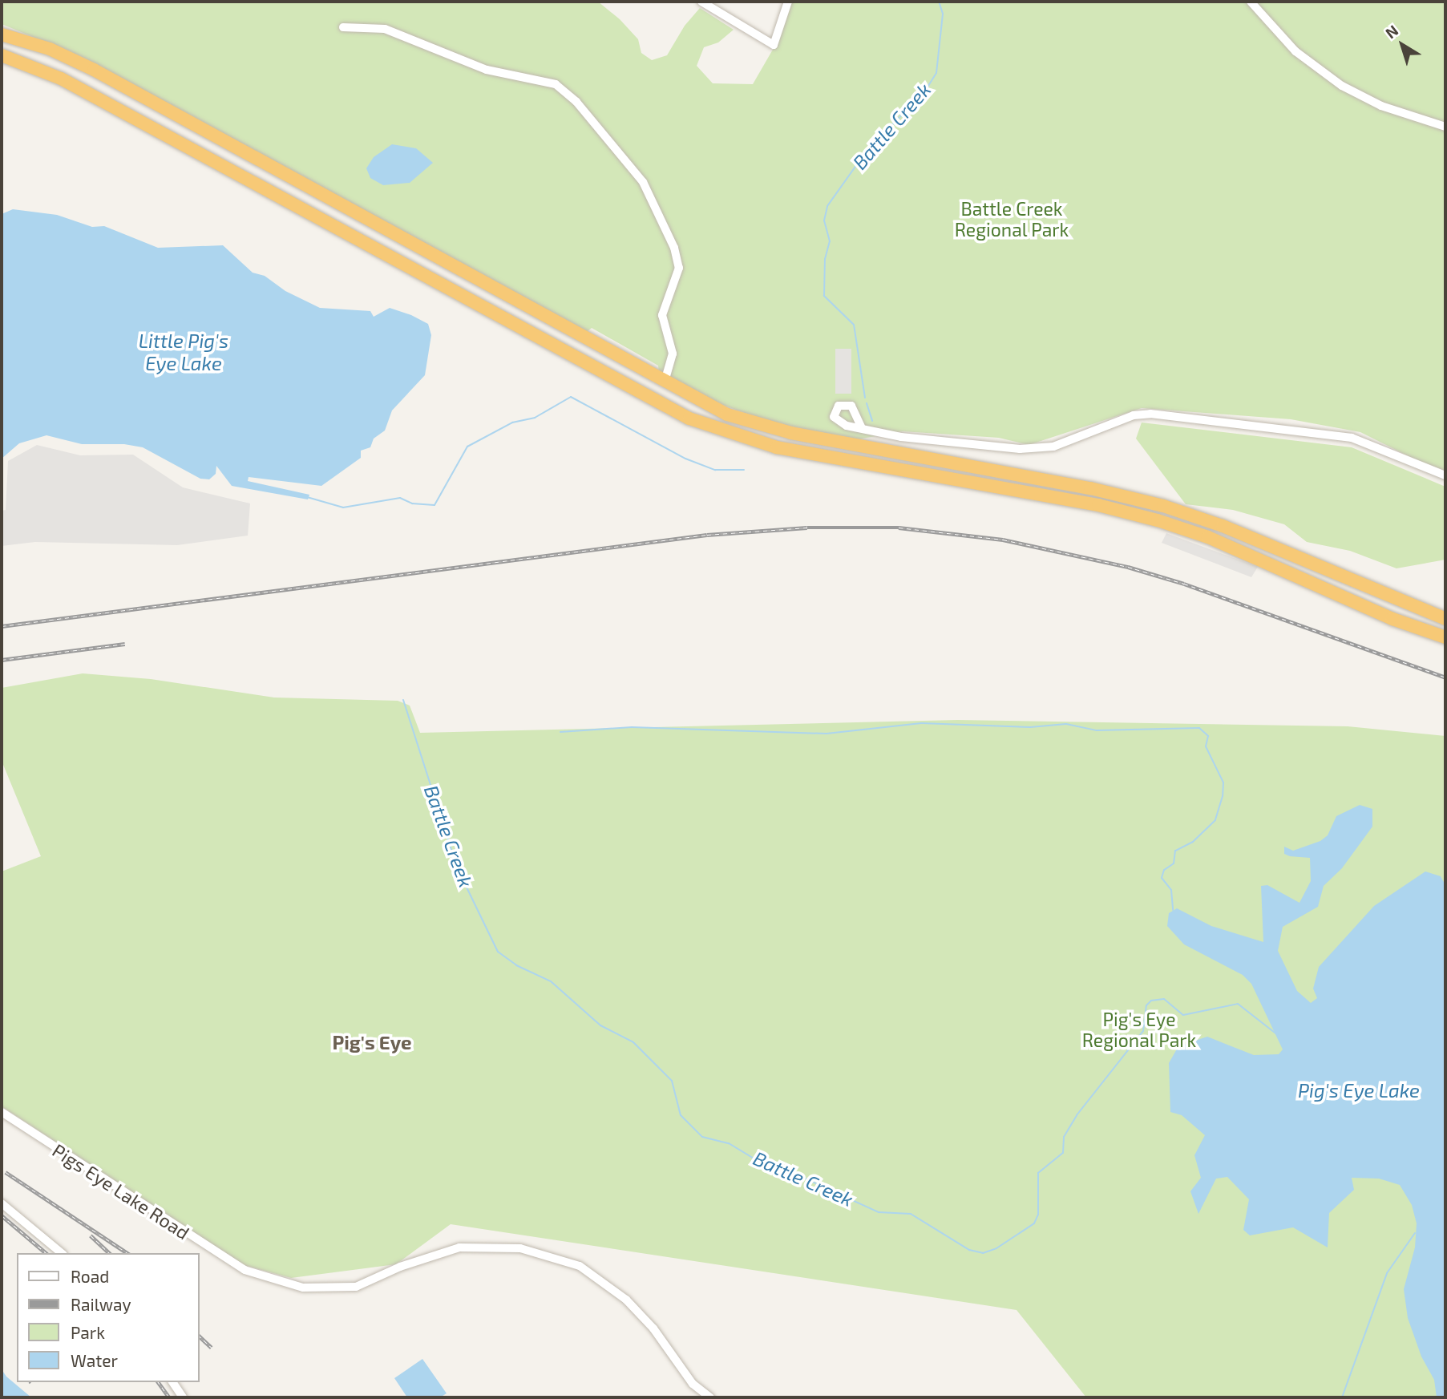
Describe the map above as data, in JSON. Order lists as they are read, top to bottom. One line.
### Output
{"streets":{"street":["Pigs Eye Lake Road"]},"districts":["Pig's Eye"],"water":["Battle Creek","Little Pig's Eye Lake","Pig's Eye Lake"],"parks":["Battle Creek Regional Park","Pig's Eye Regional Park"],"legend":["Road","Railway","Park","Water"],"north":"top left"}
